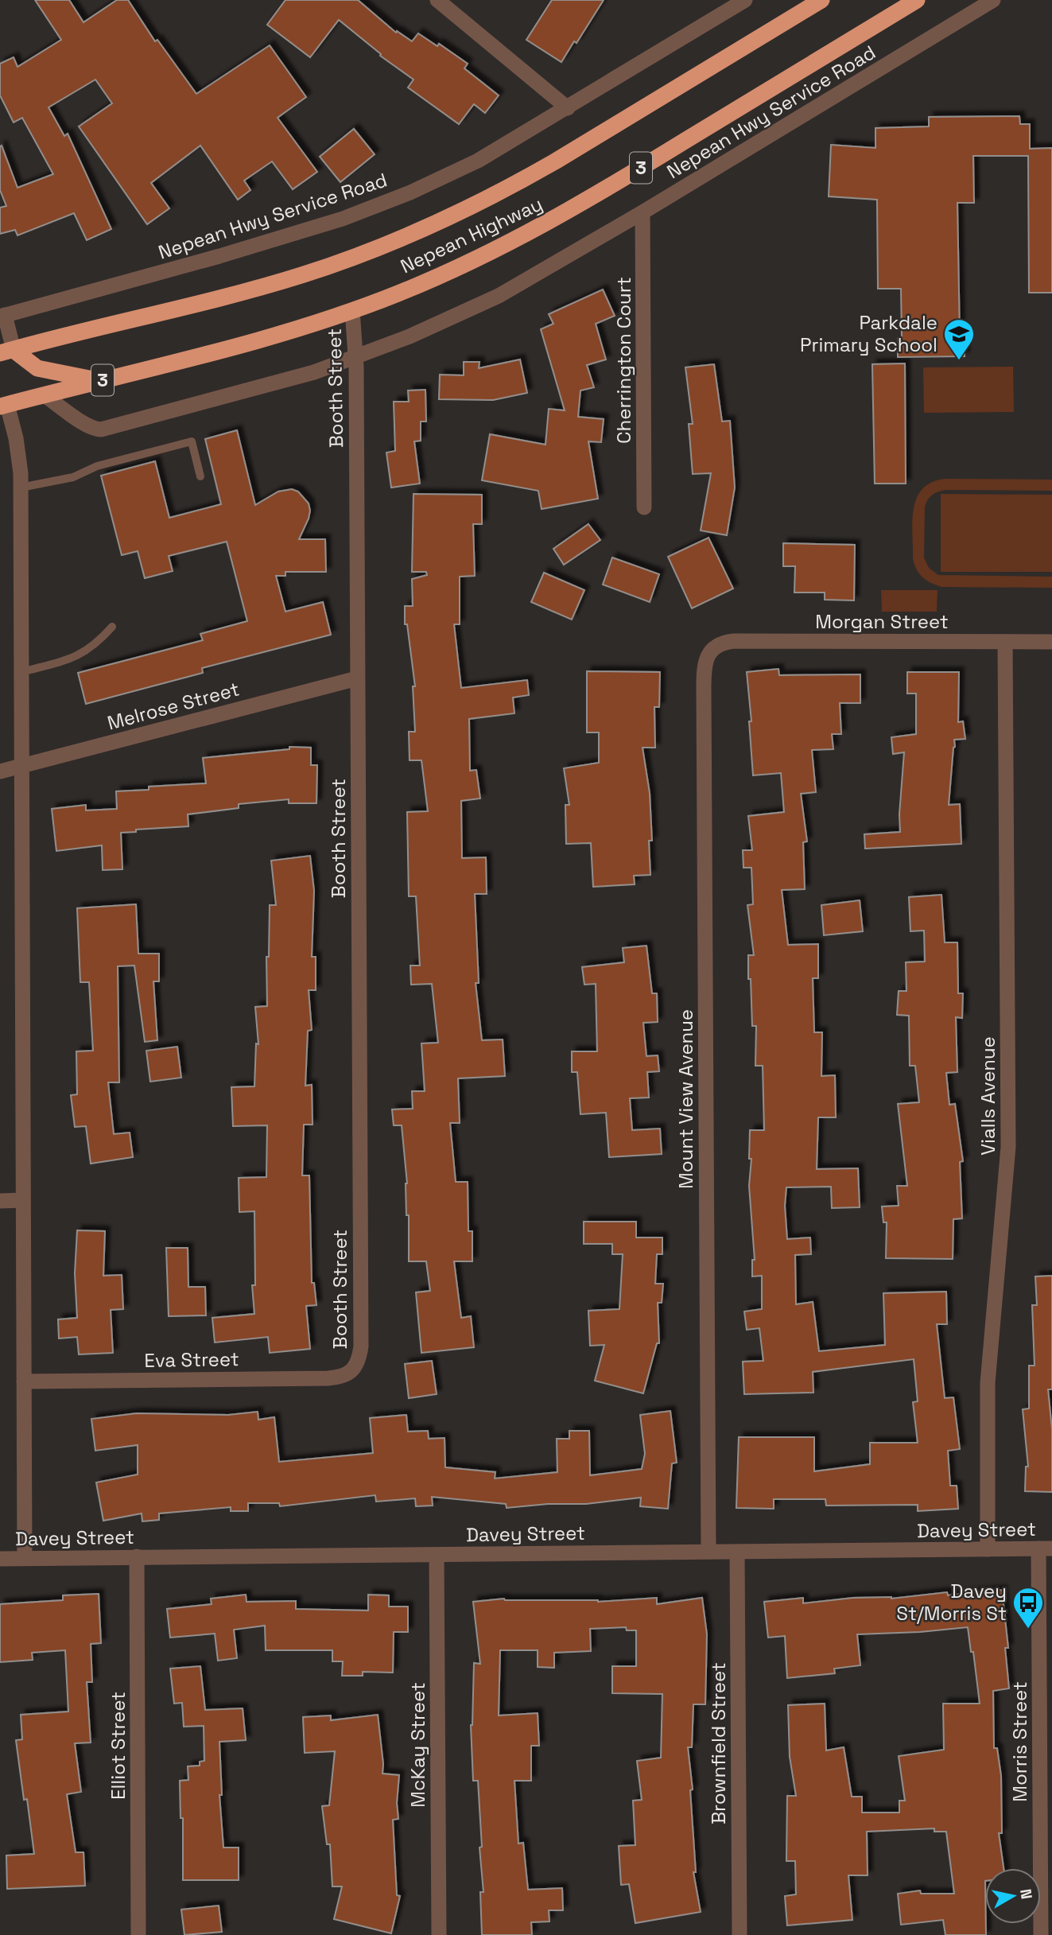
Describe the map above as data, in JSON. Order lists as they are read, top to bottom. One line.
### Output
{"streets":{"highway":["3","Nepean Highway"],"street":["Nepean Hwy Service Road","Cherrington Court","Booth Street","Morgan Street","Melrose Street","Vialls Avenue","Mount View Avenue","Eva Street","Davey Street","Morris Street","Brownfield Street","McKay Street","Elliot Street"]},"crossings":[["Nepean Hwy Service Road","Nepean Highway"],["Nepean Hwy Service Road","Cherrington Court"],["Nepean Hwy Service Road","Booth Street"],["Nepean Highway","Booth Street"],["Booth Street","Melrose Street"],["Booth Street","Eva Street"],["Morgan Street","Vialls Avenue"],["Morgan Street","Mount View Avenue"],["Vialls Avenue","Davey Street"],["Mount View Avenue","Davey Street"],["Davey Street","Morris Street"],["Davey Street","Brownfield Street"],["Davey Street","McKay Street"],["Davey Street","Elliot Street"]],"places":{"school or university":["Parkdale Primary School"],"bus stop":["Davey St/Morris St"]},"north":"right"}
